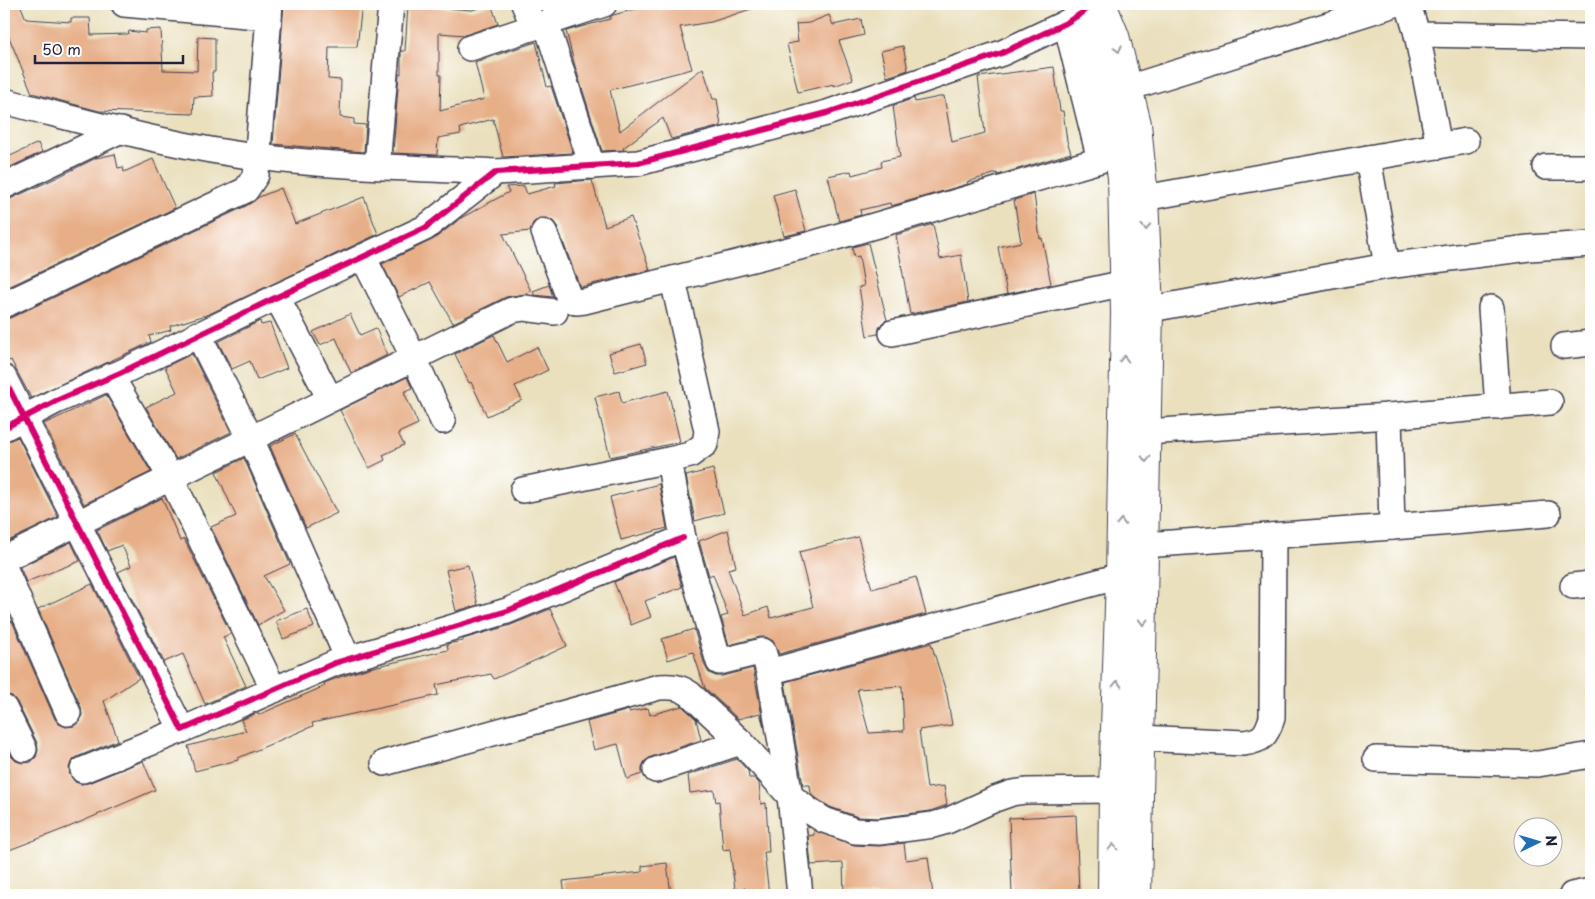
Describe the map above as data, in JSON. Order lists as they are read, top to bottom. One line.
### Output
{"scale_bar":"50 m","north":"right"}
